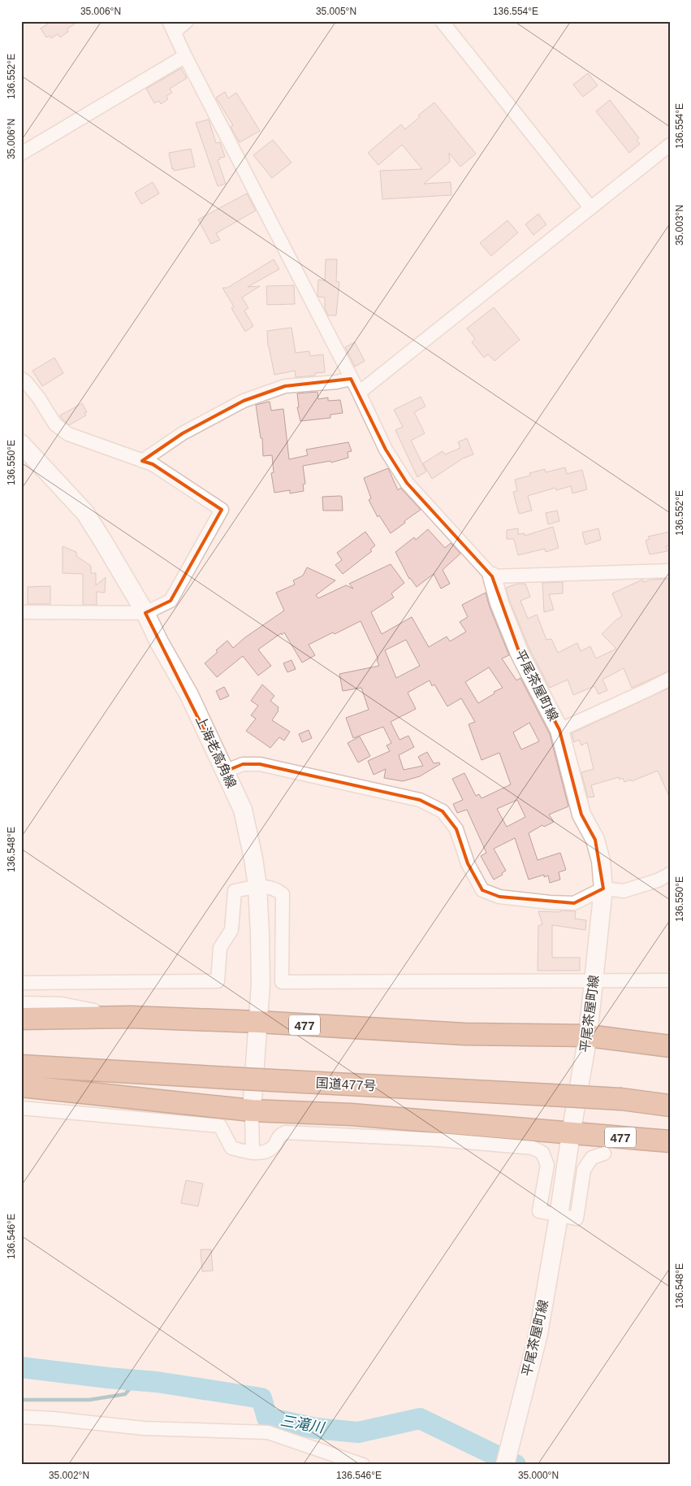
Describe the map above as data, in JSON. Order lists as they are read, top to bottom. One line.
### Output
{"streets":{"highway":["477","国道477号"],"main road":["平尾茶屋町線","上海老高角線"]},"crossings":[["平尾茶屋町線","477"],["上海老高角線","477"]],"water":["三滝川"],"coordinates":["35.006°N","35.005°N","136.554°E","136.552°E","35.003°N","136.550°E","136.548°E","136.546°E","35.002°N","35.000°N"]}
